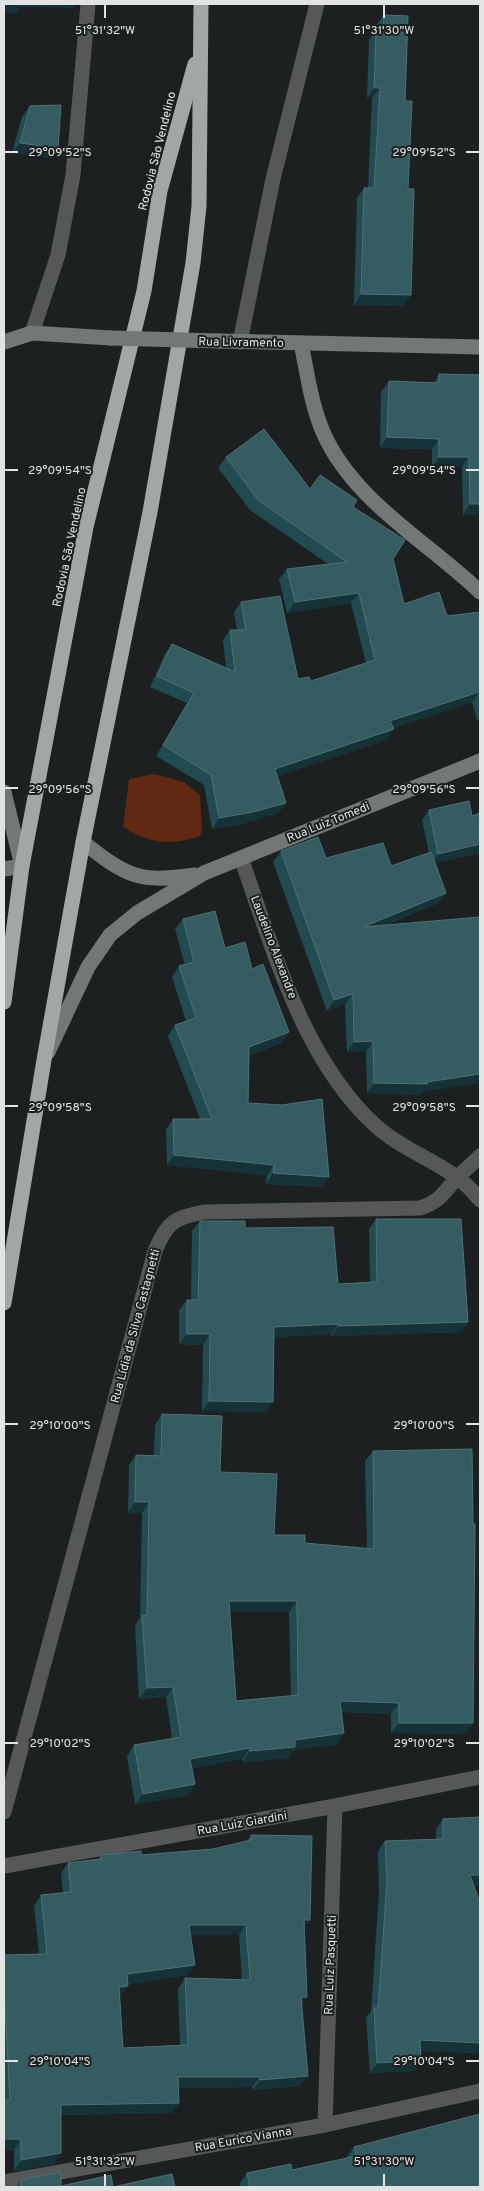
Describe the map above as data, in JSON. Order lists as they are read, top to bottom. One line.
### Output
{"streets":{"highway":["Rodovia São Vendelino"],"street":["Rua Livramento","Rua Luiz Tomedi","Laudelino Alexandre","Rua Lídia da Silva Castagnetti","Rua Luiz Giardini","Rua Luiz Pasquetti","Rua Eurico Vianna"]},"crossings":[["Rua Luiz Tomedi","Laudelino Alexandre"],["Laudelino Alexandre","Rua Lídia da Silva Castagnetti"],["Rua Luiz Giardini","Rua Luiz Pasquetti"],["Rua Luiz Pasquetti","Rua Eurico Vianna"]],"coordinates":["51°31'32\"W","51°31'30\"W","29°09'52\"S","29°09'54\"S","29°09'56\"S","29°09'58\"S","29°10'00\"S","29°10'02\"S","29°10'04\"S"]}
